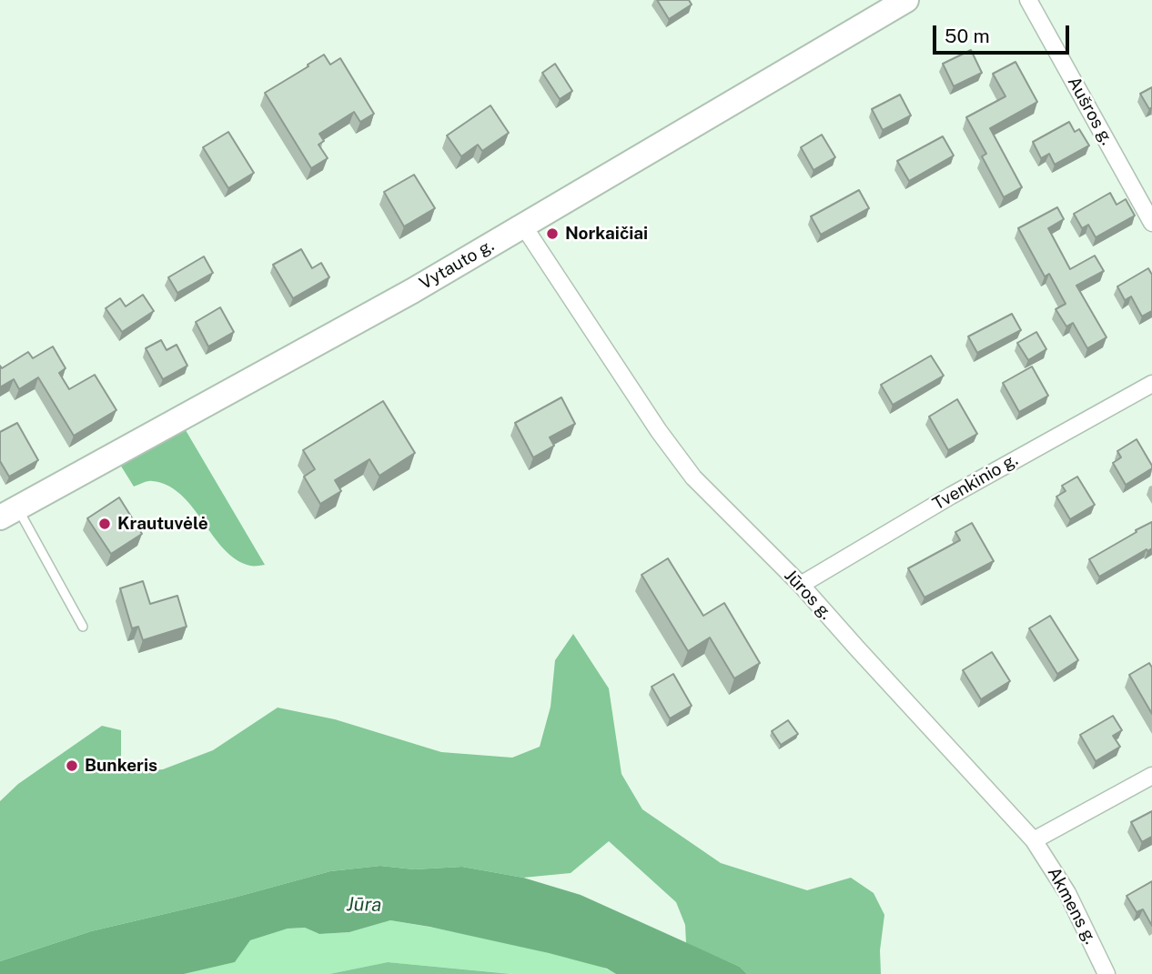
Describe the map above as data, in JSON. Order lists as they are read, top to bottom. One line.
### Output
{"streets":{"main road":["Vytauto g."],"street":["Aušros g.","Tvenkinio g.","Jūros g.","Akmens g."]},"crossings":[["Vytauto g.","Jūros g."],["Tvenkinio g.","Jūros g."],["Jūros g.","Akmens g."]],"water":["Jūra"],"places":["Norkaičiai","Krautuvėlė","Bunkeris"],"scale_bar":"50 m"}
